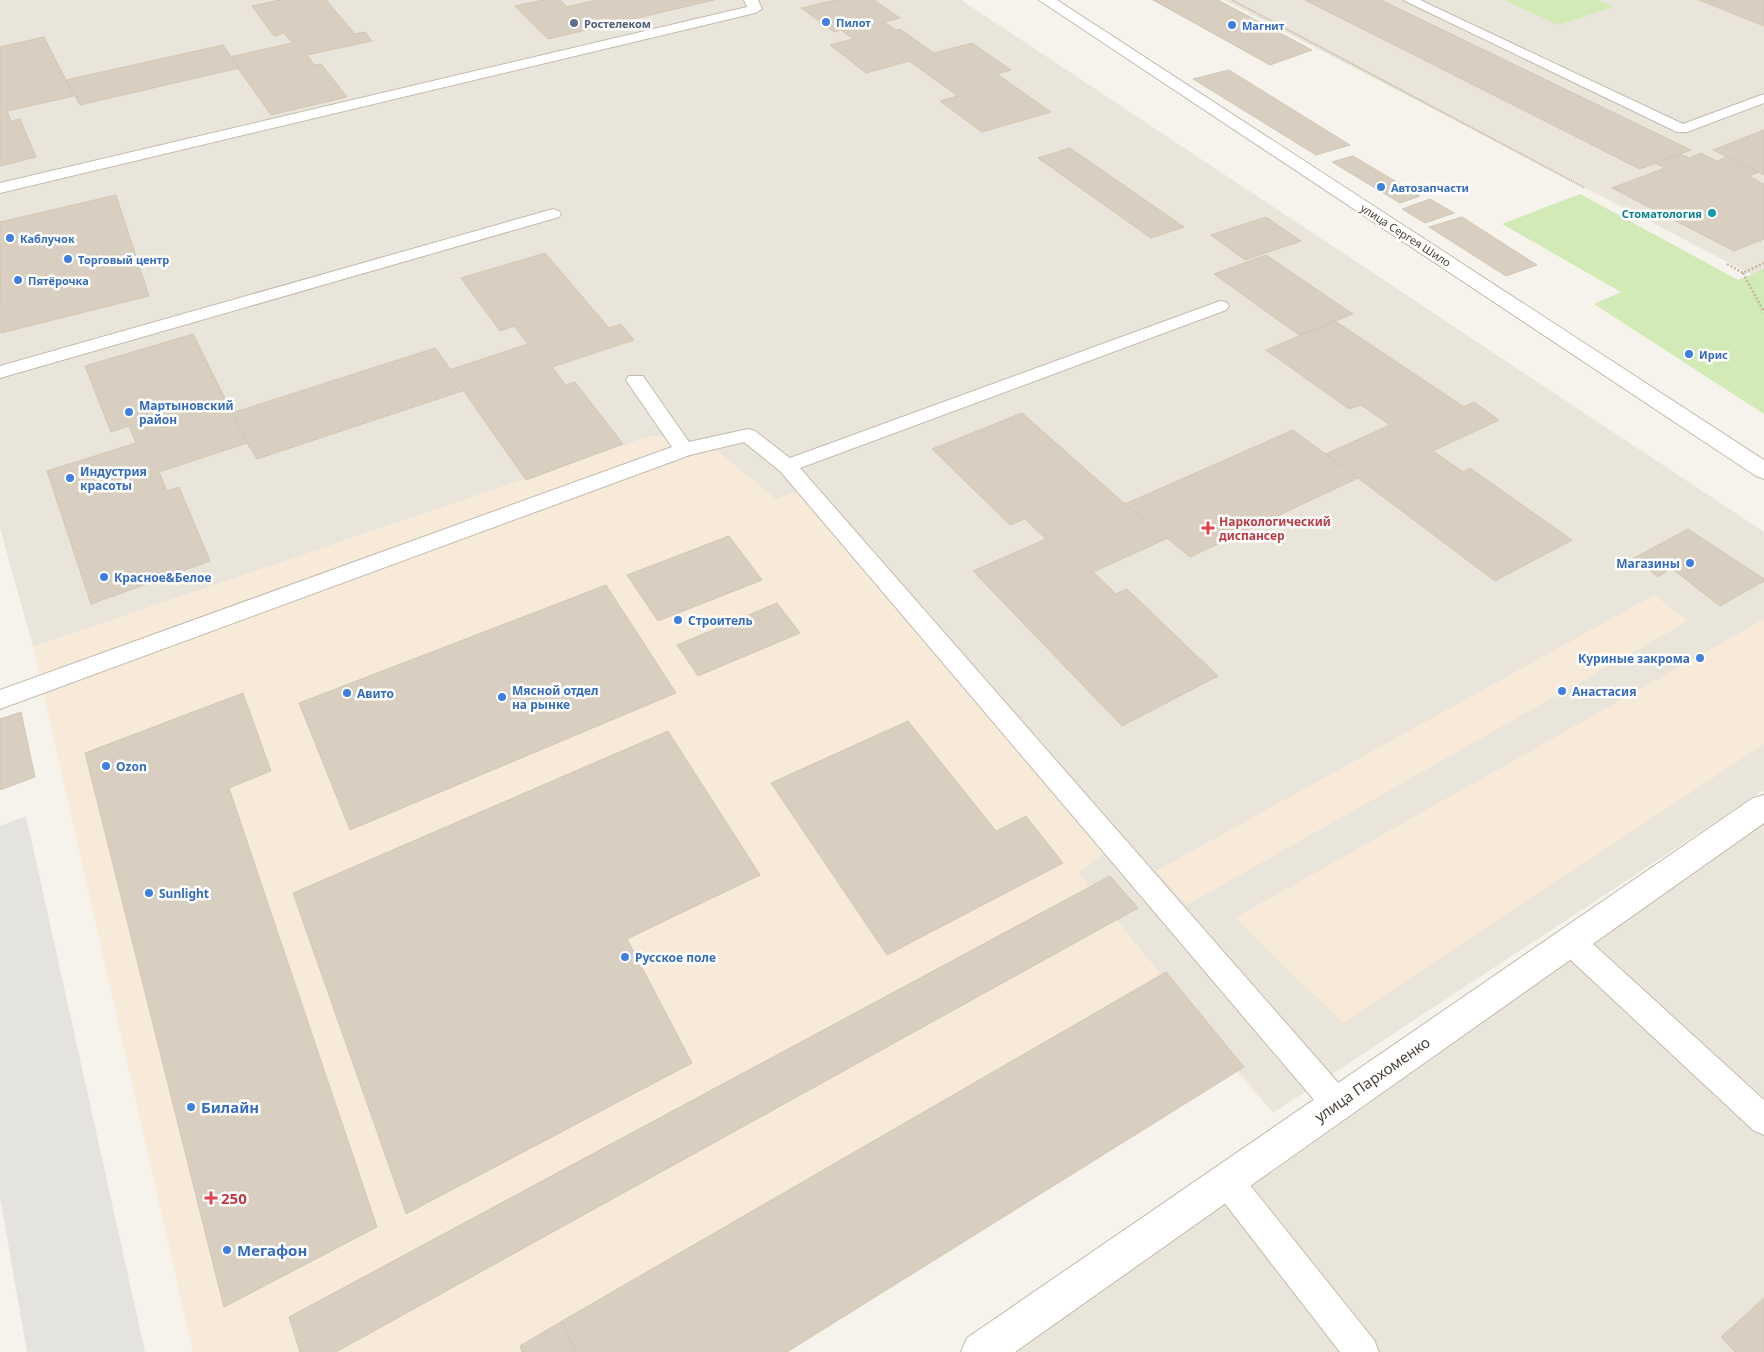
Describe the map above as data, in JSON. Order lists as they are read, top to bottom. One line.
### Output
{"streets":{"street":["улица Сергея Шило","улица Пархоменко"]},"places":{"other":["Пилот","Ростелеком","Магнит","Автозапчасти","Стоматология","Каблучок","Торговый центр","Пятёрочка","Ирис","Мартыновский район","Индустрия красоты","Магазины","Красное&Белое","Строитель","Куриные закрома","Анастасия","Авито","Мясной отдел на рынке","Ozon","Sunlight","Русское поле","Билайн","Мегафон"],"health":["Наркологический диспансер","250"]}}
